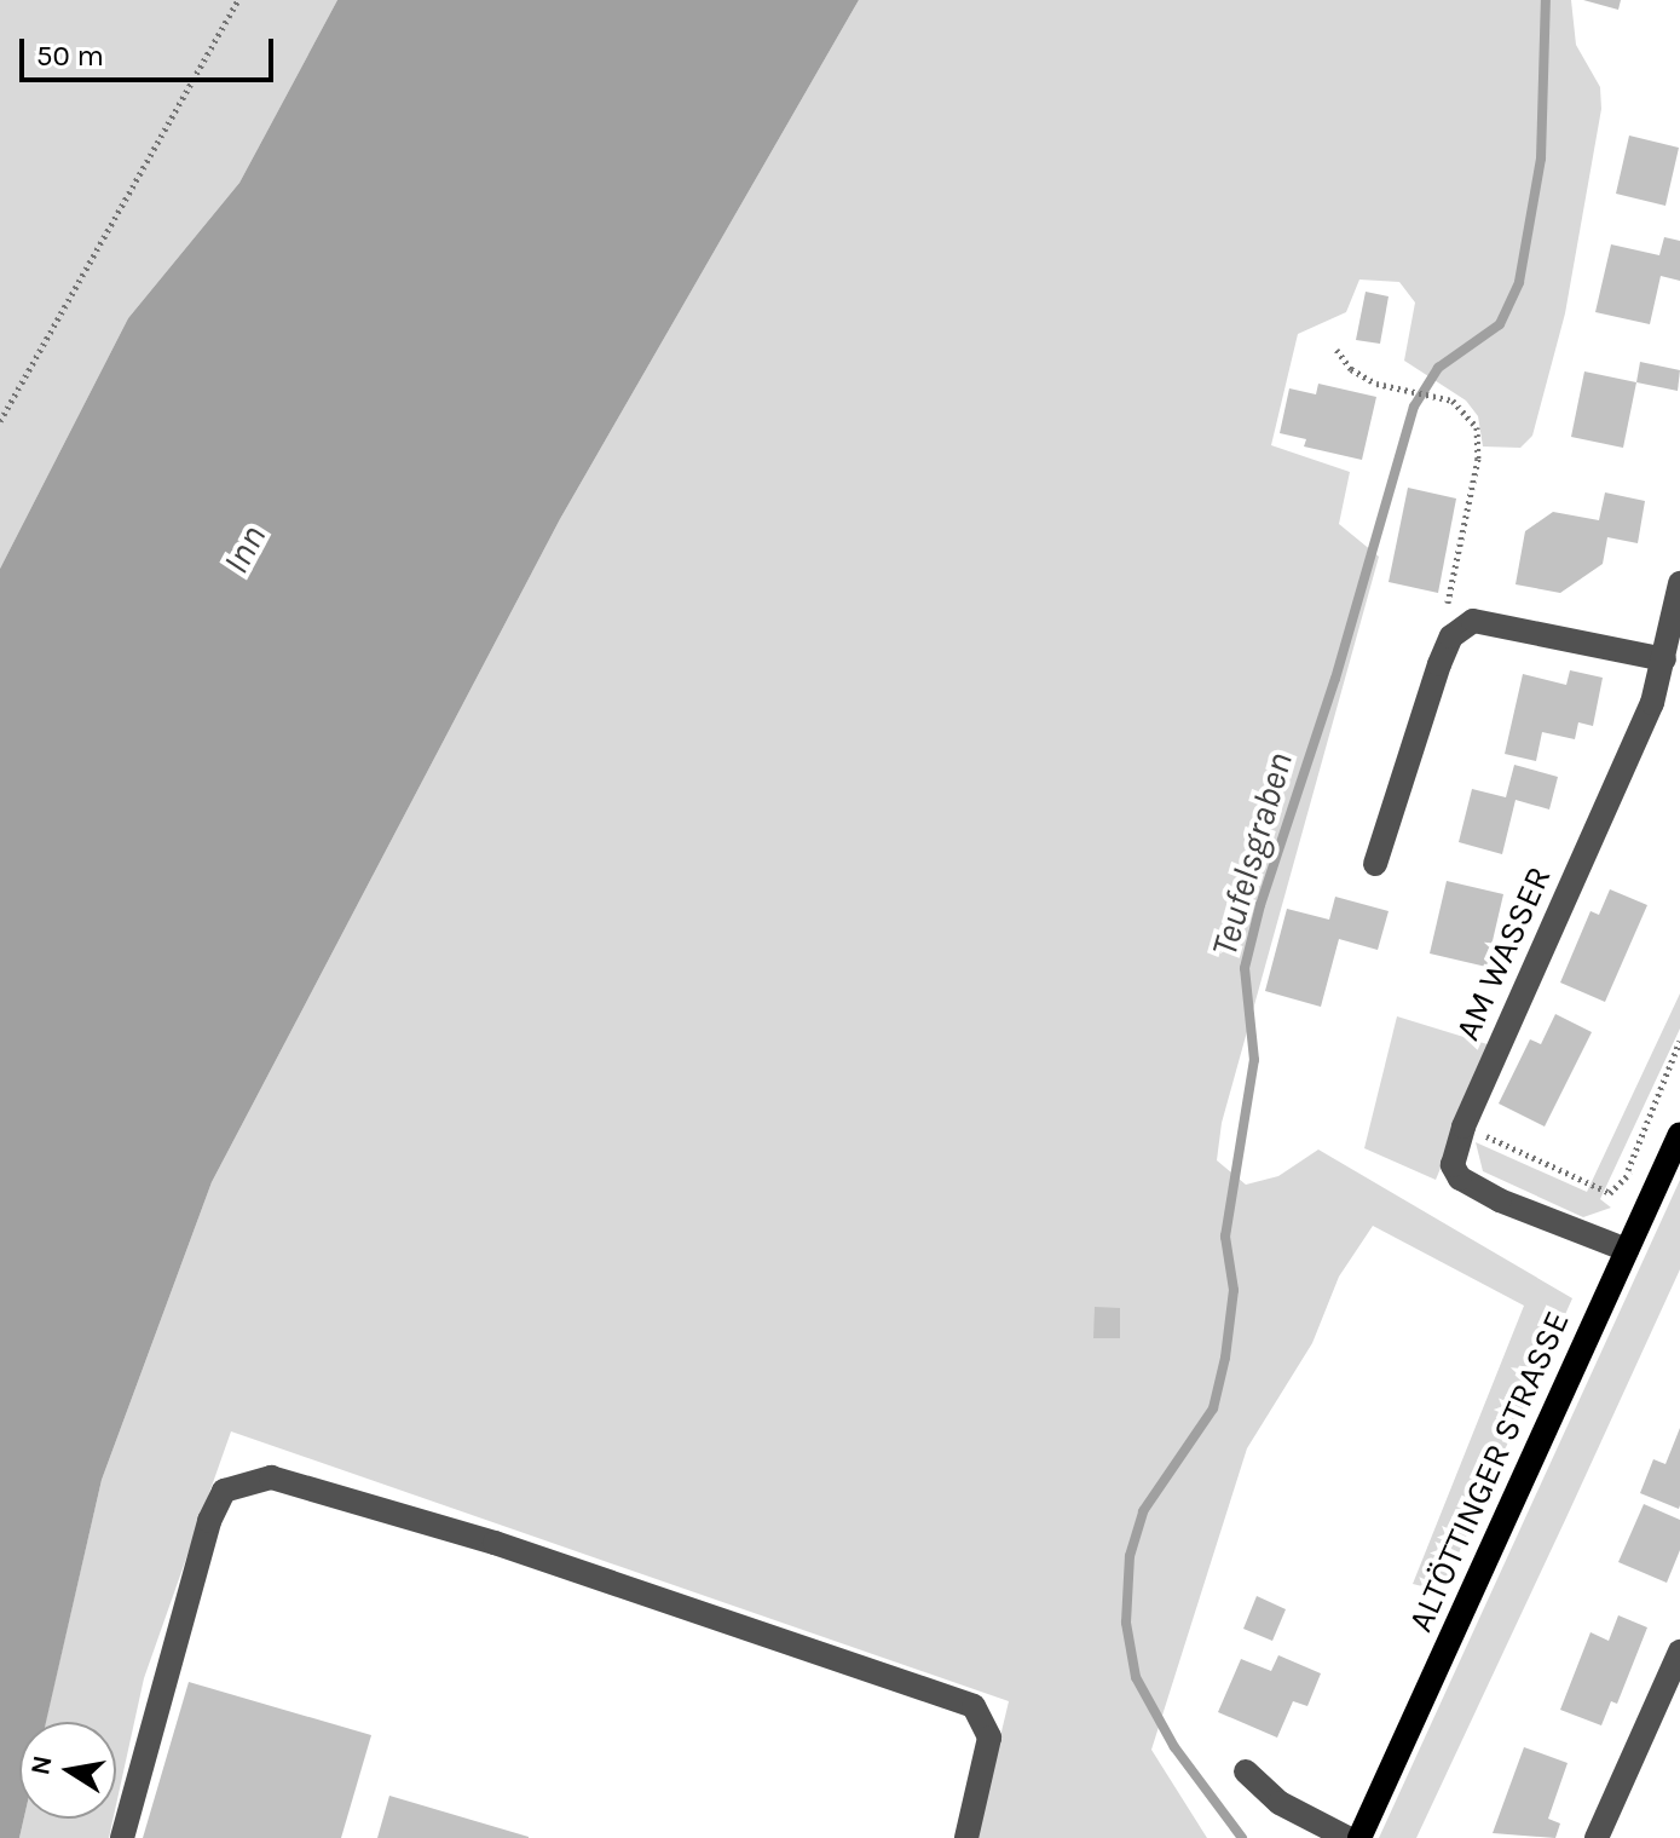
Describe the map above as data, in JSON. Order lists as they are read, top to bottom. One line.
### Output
{"streets":{"main road":["ALTÖTTINGER STRASSE"],"street":["AM WASSER"]},"crossings":[["AM WASSER","ALTÖTTINGER STRASSE"]],"water":["Inn","Teufelsgraben"],"scale_bar":"50 m","north":"left"}
